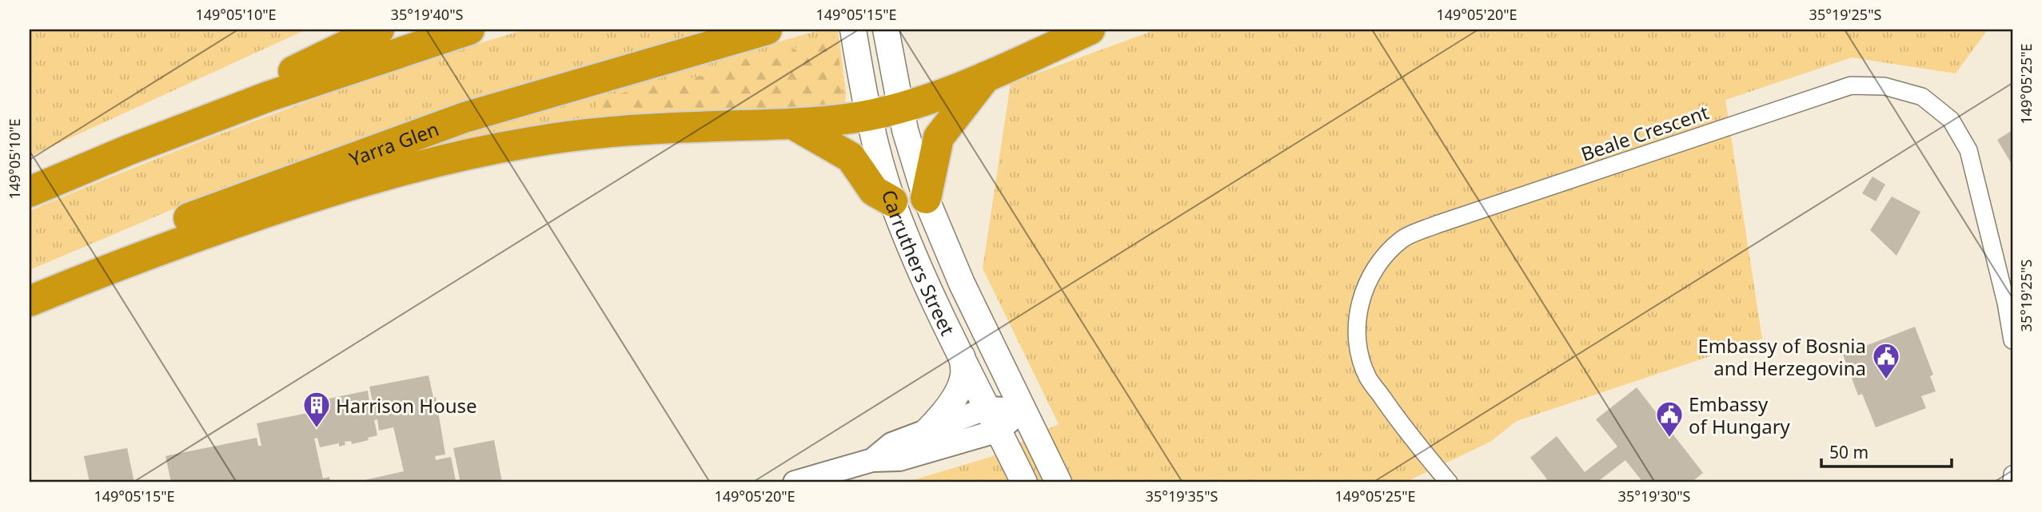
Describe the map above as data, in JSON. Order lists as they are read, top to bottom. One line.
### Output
{"streets":{"highway":["Yarra Glen"],"main road":["Carruthers Street"],"street":["Beale Crescent"]},"places":{"public building":["Embassy of Bosnia and Herzegovina","Embassy of Hungary"],"building":["Harrison House"]},"scale_bar":"50 m","coordinates":["149°05'10\"E","35°19'40\"S","149°05'15\"E","149°05'20\"E","35°19'25\"S","149°05'25\"E","35°19'35\"S","35°19'30\"S"]}
